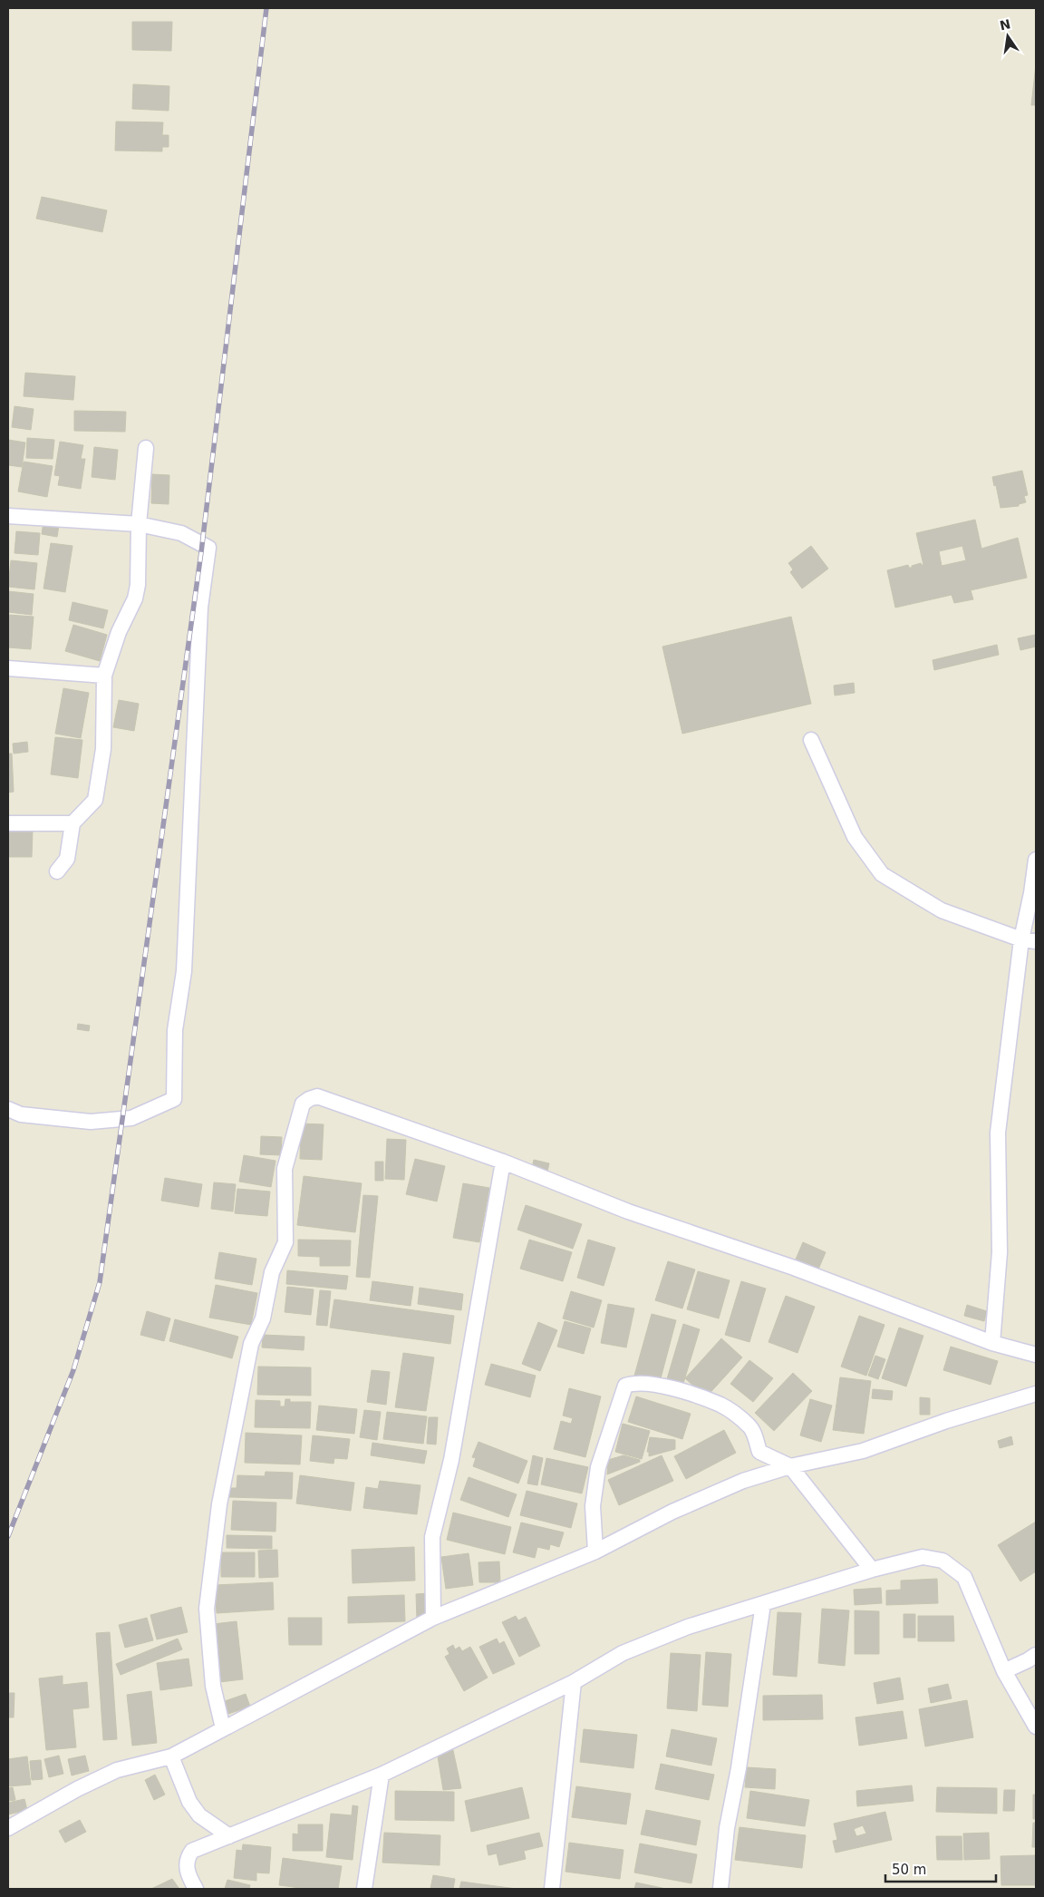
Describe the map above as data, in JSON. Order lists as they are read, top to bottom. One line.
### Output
{"scale_bar":"50 m","north":"top"}
